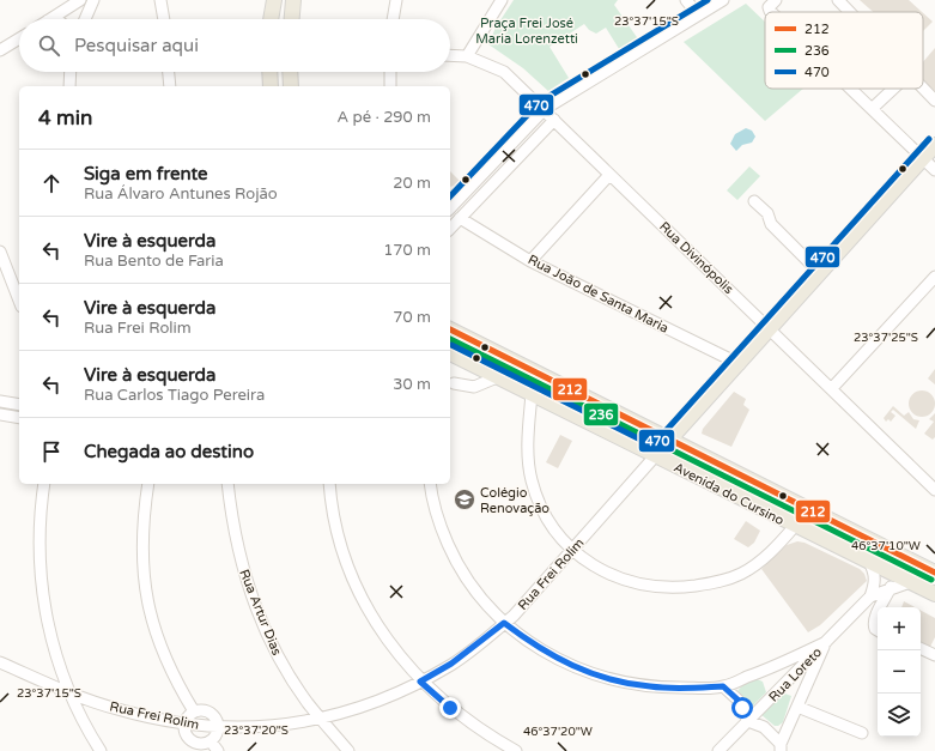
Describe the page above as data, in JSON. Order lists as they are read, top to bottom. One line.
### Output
{"streets":{"main road":["Avenida do Cursino","Rua Frei Rolim"],"street":["Rua Divinópolis","Rua João de Santa Maria","Rua Artur Dias","Rua Loreto"]},"crossings":[["Rua Divinópolis","Rua Frei Rolim"],["Rua João de Santa Maria","Rua Frei Rolim"],["Avenida do Cursino","Rua Frei Rolim"],["Avenida do Cursino","Rua Loreto"],["Rua Frei Rolim","Rua Artur Dias"]],"parks":["Praça Frei José Maria Lorenzetti"],"places":{"school or university":["Colégio Renovação"]},"lines":["transit line 470","transit line 212","transit line 236"],"legend":["212","236","470"],"page":{"search":"Pesquisar aqui","heading":["4 min","A pé · 290 m"],"list":[["Siga em frente","Rua Álvaro Antunes Rojão","20 m"],["Vire à esquerda","Rua Bento de Faria","170 m"],["Vire à esquerda","Rua Frei Rolim","70 m"],["Vire à esquerda","Rua Carlos Tiago Pereira","30 m"],"Chegada ao destino"],"map_buttons":["+","−"]},"coordinates":["23°37'15\"S","23°37'25\"S","46°37'10\"W","23°37'20\"S","46°37'20\"W"]}
